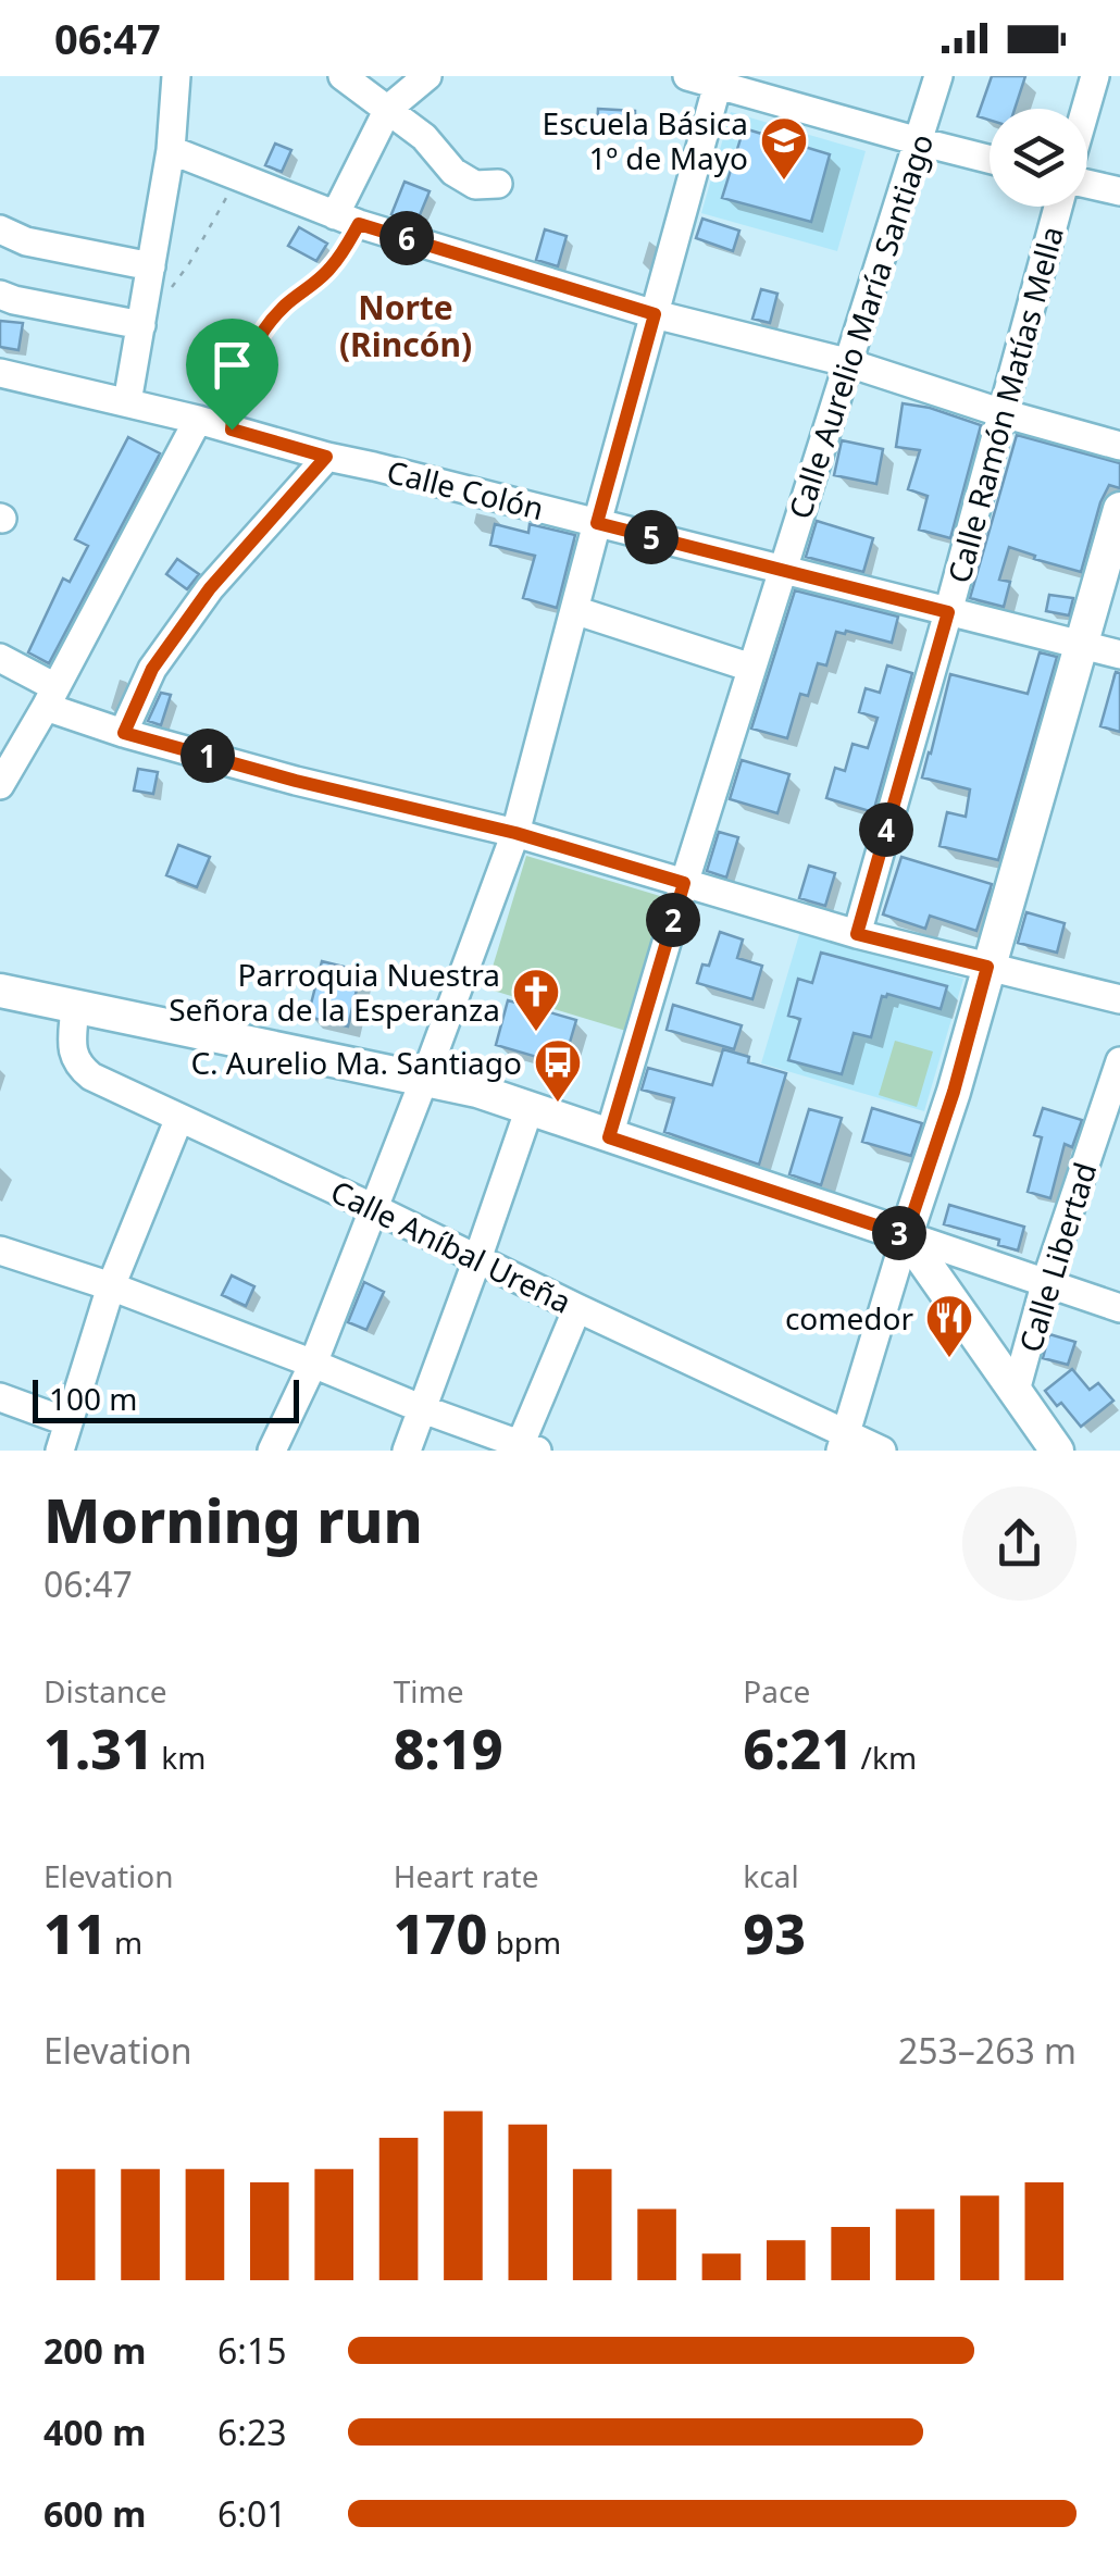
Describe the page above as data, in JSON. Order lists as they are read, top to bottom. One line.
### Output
{"streets":{"street":["Calle Aurelio María Santiago","Calle Ramón Matías Mella","Calle Colón","Calle Aníbal Ureña","Calle Libertad"]},"crossings":[["Calle Aurelio María Santiago","Calle Colón"],["Calle Ramón Matías Mella","Calle Colón"]],"districts":["Norte (Rincón)"],"places":{"school or university":["Escuela Básica 1º de Mayo"],"church":["Parroquia Nuestra Señora de la Esperanza"],"bus stop":["C. Aurelio Ma. Santiago"],"restaurant":["comedor"]},"scale_bar":"100 m","page":{"status":"06:47","pins":["6","5","1","4","2","3"],"scale":"100 m","heading":["Morning run","06:47"],"stats":[["Distance","1.31 km"],["Time","8:19"],["Pace","6:21 /km"],["Elevation","11 m"],["Heart rate","170 bpm"],["kcal","93"]],"chart":["Elevation","253–263 m"],"list":[{"name":"200 m","note":"6:15"},{"name":"400 m","note":"6:23"},{"name":"600 m","note":"6:01"}]}}
